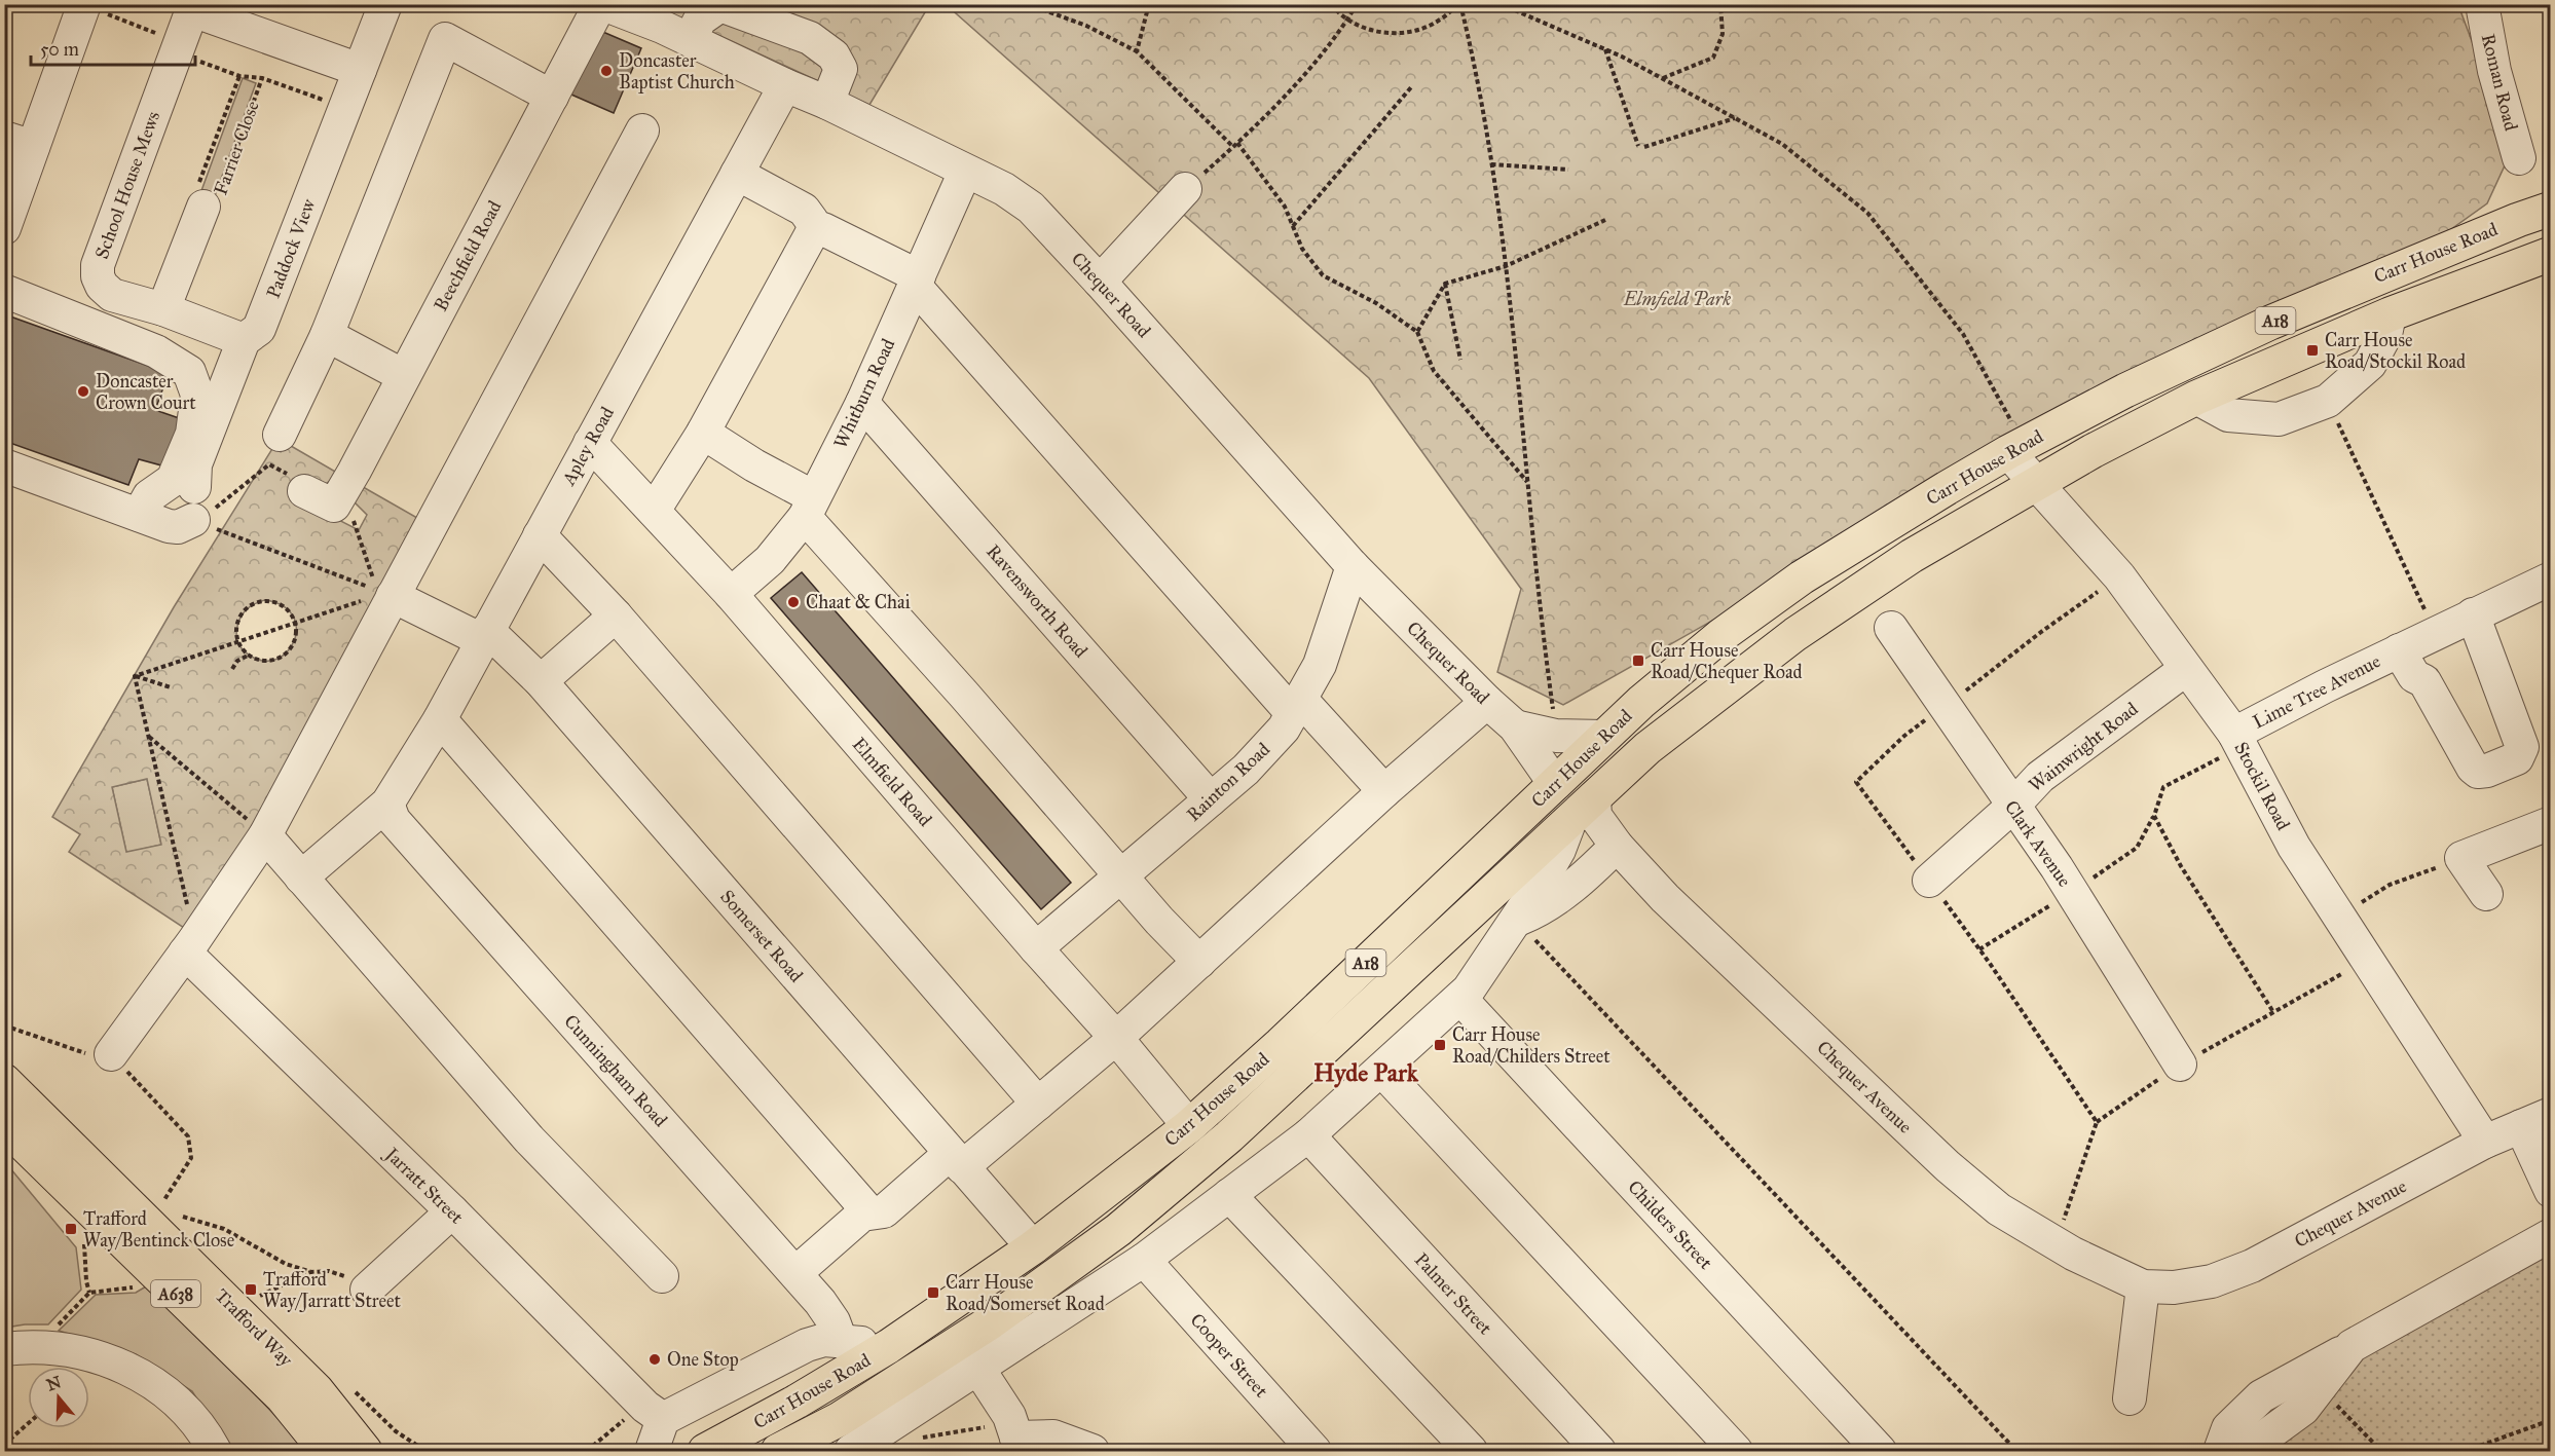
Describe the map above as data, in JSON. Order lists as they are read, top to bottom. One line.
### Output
{"streets":{"highway":["Carr House Road","A18","A638","Trafford Way"],"street":["Roman Road","Farrier Close","School House Mews","Paddock View","Beechfield Road","Chequer Road","Whitburn Road","Apley Road","Ravensworth Road","Lime Tree Avenue","Wainwright Road","Elmfield Road","Rainton Road","Stockil Road","Clark Avenue","Somerset Road","Cunningham Road","Chequer Avenue","Jarratt Street","Childers Street","Palmer Street","Cooper Street"]},"crossings":[["Farrier Close","School House Mews"],["School House Mews","Paddock View"],["Carr House Road","Chequer Road"],["Carr House Road","Elmfield Road"],["Carr House Road","Stockil Road"],["Carr House Road","Somerset Road"],["Carr House Road","Chequer Avenue"],["Beechfield Road","Chequer Road"],["Chequer Road","Whitburn Road"],["Chequer Road","Apley Road"],["Chequer Road","Rainton Road"],["Whitburn Road","Ravensworth Road"],["Whitburn Road","Elmfield Road"],["Apley Road","Elmfield Road"],["Apley Road","Somerset Road"],["Apley Road","Cunningham Road"],["Ravensworth Road","Rainton Road"],["Lime Tree Avenue","Stockil Road"],["Wainwright Road","Stockil Road"],["Wainwright Road","Clark Avenue"],["Elmfield Road","Rainton Road"],["Stockil Road","Chequer Avenue"]],"districts":["Hyde Park"],"parks":["Elmfield Park"],"places":{"other":["Doncaster Baptist Church","Doncaster Crown Court","Chaat & Chai","One Stop"],"transit":["Carr House Road/Stockil Road","Carr House Road/Chequer Road","Carr House Road/Childers Street","Trafford Way/Bentinck Close","Trafford Way/Jarratt Street","Carr House Road/Somerset Road"]},"scale_bar":"50 m","north":"top"}
